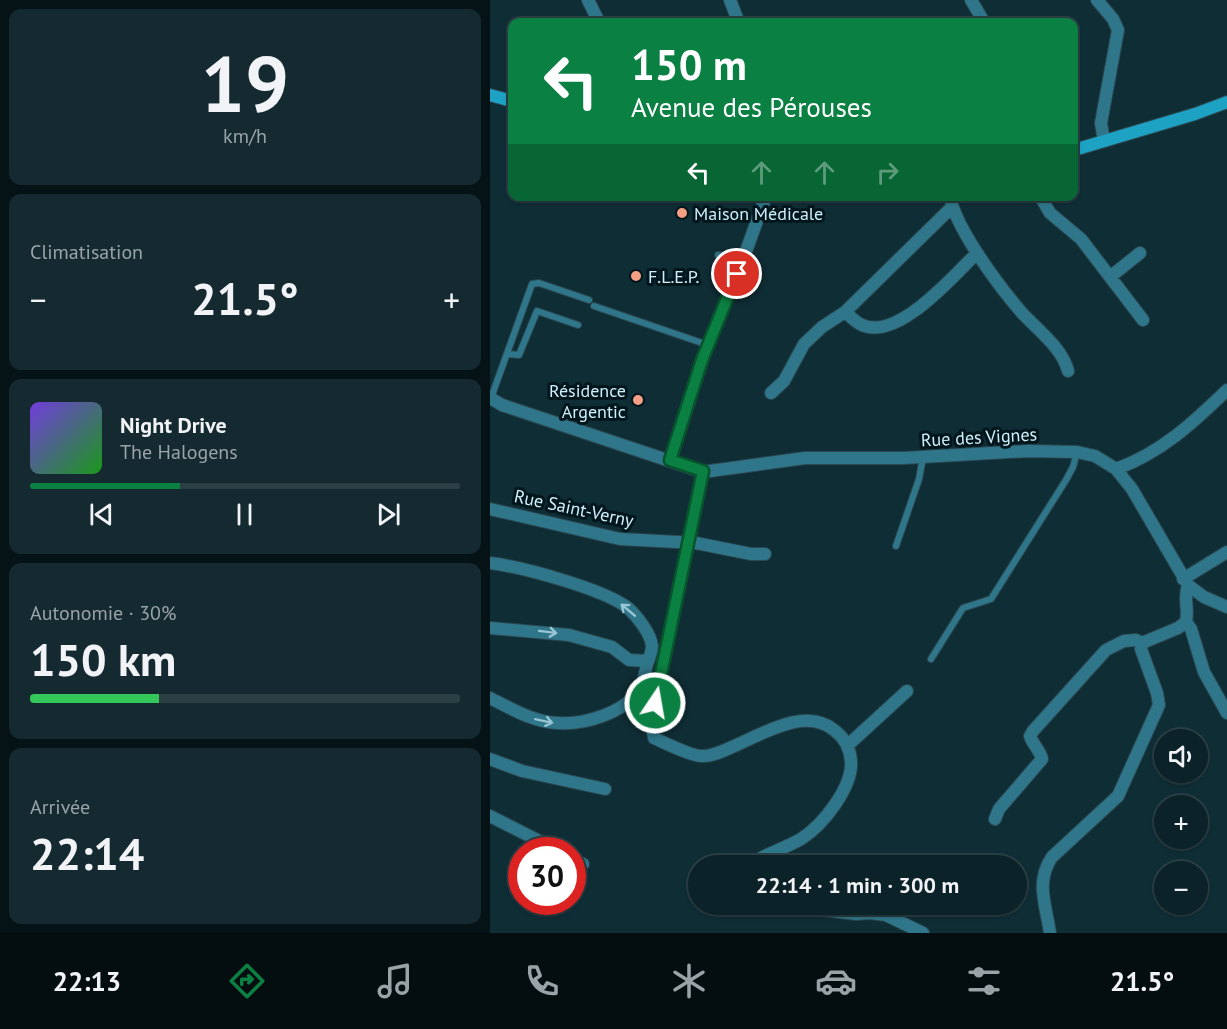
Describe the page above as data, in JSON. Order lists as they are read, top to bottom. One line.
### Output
{"streets":{"street":["Rue des Vignes","Rue Saint-Verny"]},"places":["Maison Médicale","F.L.E.P.","Résidence Argentic"],"page":{"tile":[["19","km/h"],"Climatisation",["Autonomie · 30%","150 km"],["Arrivée","22:14"]],"turn":["150 m","Avenue des Pérouses"],"heat":["−","21.5°","+"],"song":["Night Drive","The Halogens"],"map_buttons":["+","−"],"limit":"30","trip":"22:14 · 1 min · 300 m","tabs":["22:13","21.5°"]}}
